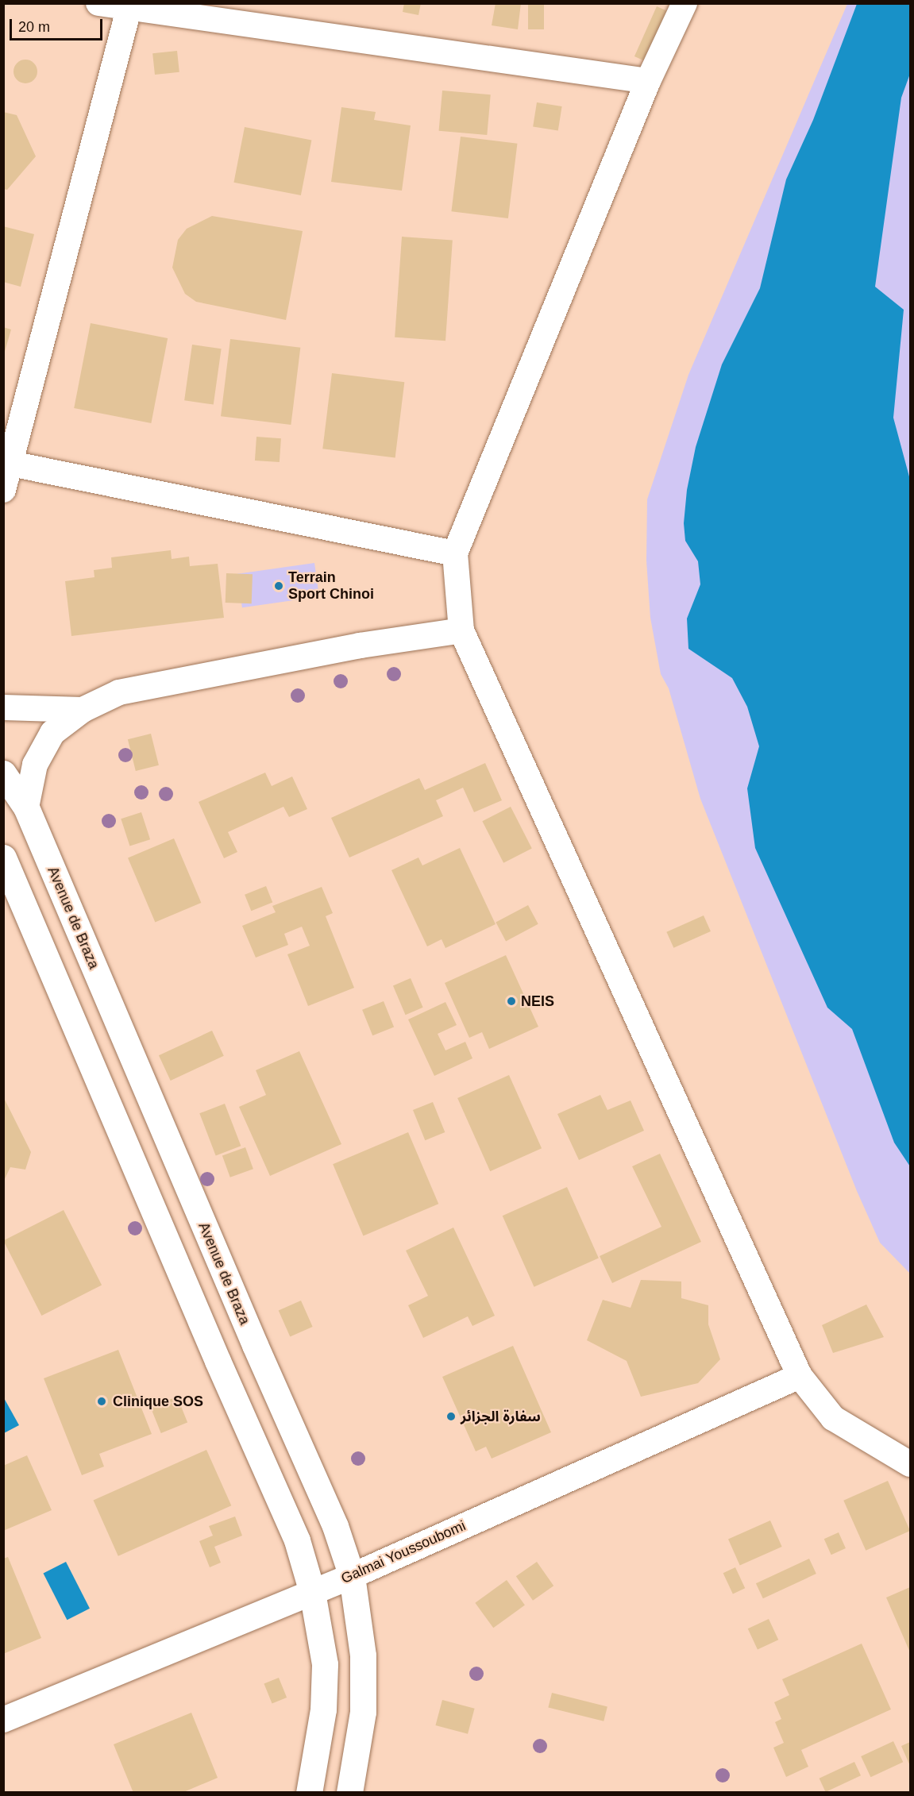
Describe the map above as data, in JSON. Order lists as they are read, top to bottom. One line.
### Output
{"streets":{"main road":["Avenue de Braza"],"street":["Galmai Youssoubomi"]},"crossings":[["Avenue de Braza","Galmai Youssoubomi"]],"places":["Terrain Sport Chinoi","NEIS","Clinique SOS","سفارة الجزائر"],"scale_bar":"20 m"}
